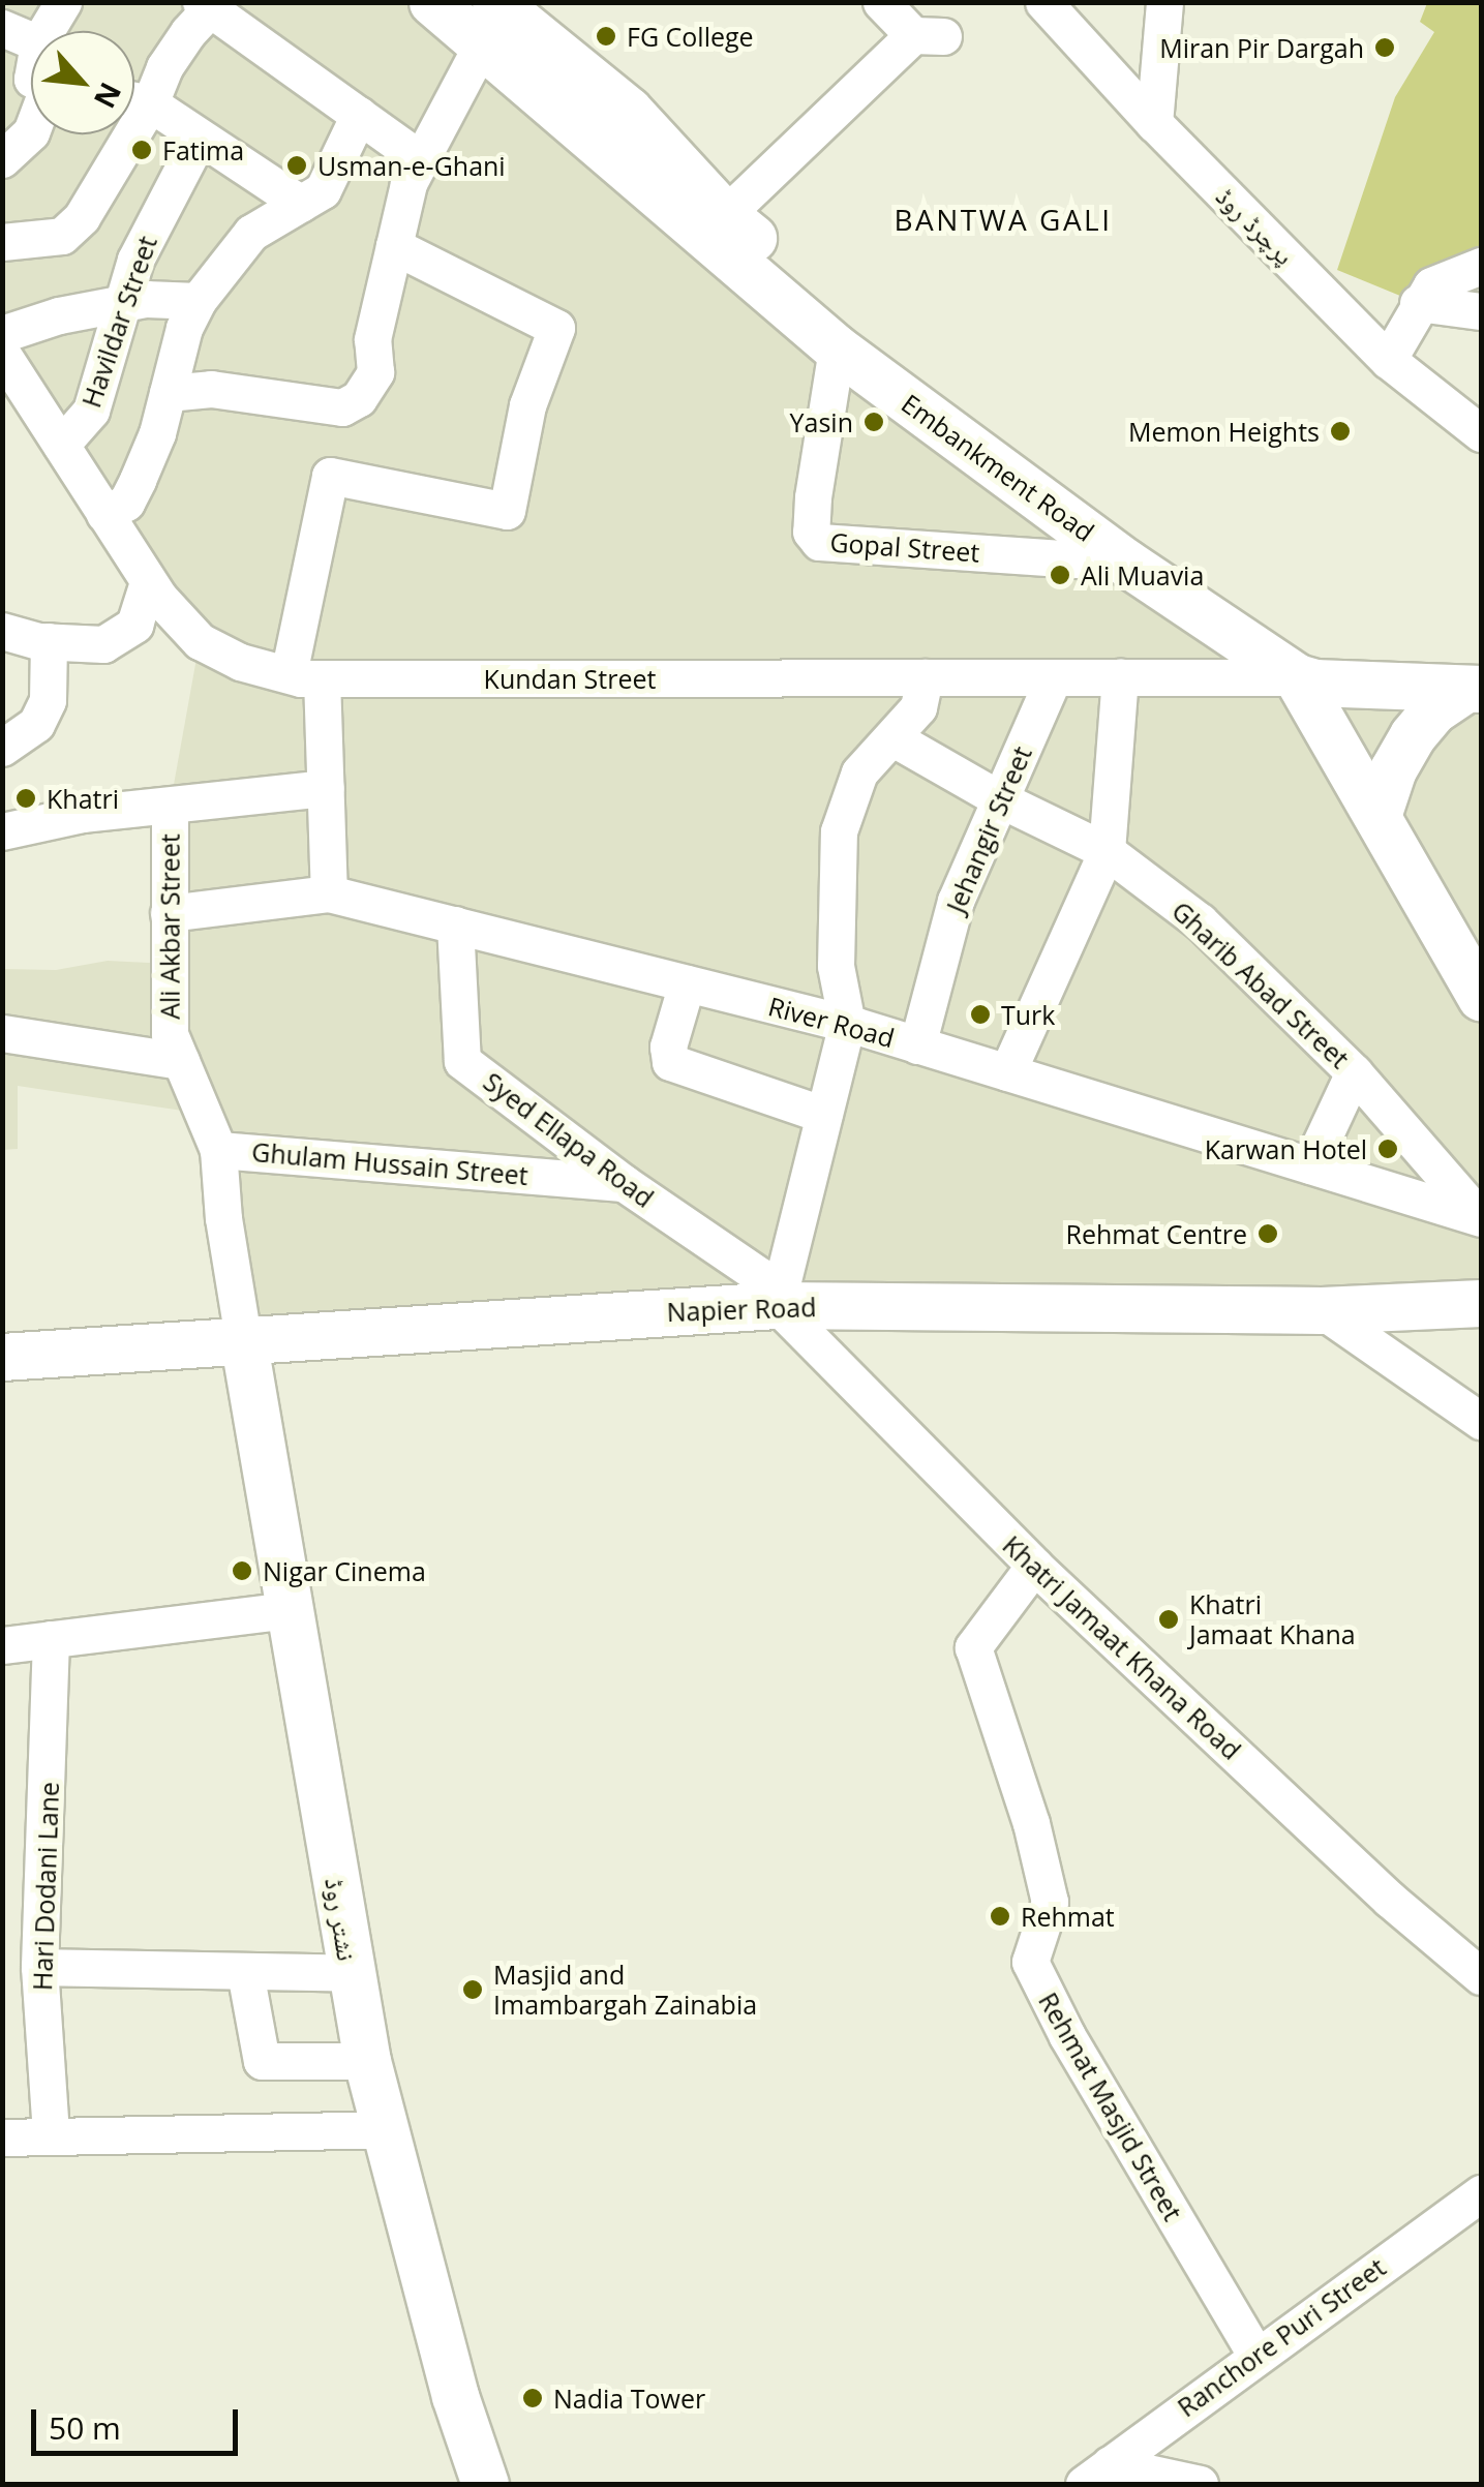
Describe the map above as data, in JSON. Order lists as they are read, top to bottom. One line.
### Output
{"streets":{"main road":["Embankment Road","Napier Road","نشتر روڈ"],"street":["پرچرڈ روڈ","Havildar Street","Gopal Street","Kundan Street","Jehangir Street","Ali Akbar Street","Gharib Abad Street","River Road","Syed Ellapa Road","Ghulam Hussain Street","Khatri Jamaat Khana Road","Hari Dodani Lane","Rehmat Masjid Street","Ranchore Puri Street"]},"crossings":[["Havildar Street","Kundan Street"],["Embankment Road","Gopal Street"],["Embankment Road","Kundan Street"],["Kundan Street","Jehangir Street"],["Jehangir Street","Gharib Abad Street"],["Jehangir Street","River Road"],["Ali Akbar Street","River Road"],["Ali Akbar Street","Ghulam Hussain Street"],["Ali Akbar Street","Napier Road"],["Ali Akbar Street","نشتر روڈ"],["Gharib Abad Street","River Road"],["River Road","Syed Ellapa Road"],["Syed Ellapa Road","Ghulam Hussain Street"],["Syed Ellapa Road","Napier Road"],["Syed Ellapa Road","Khatri Jamaat Khana Road"],["Napier Road","Khatri Jamaat Khana Road"],["Napier Road","نشتر روڈ"],["Khatri Jamaat Khana Road","Rehmat Masjid Street"],["Rehmat Masjid Street","Ranchore Puri Street"]],"districts":["BANTWA GALI"],"places":["FG College","Miran Pir Dargah","Fatima","Usman-e-Ghani","Yasin","Memon Heights","Ali Muavia","Khatri","Turk","Karwan Hotel","Rehmat Centre","Nigar Cinema","Khatri Jamaat Khana","Rehmat","Masjid and Imambargah Zainabia","Nadia Tower"],"scale_bar":"50 m","north":"bottom right"}
